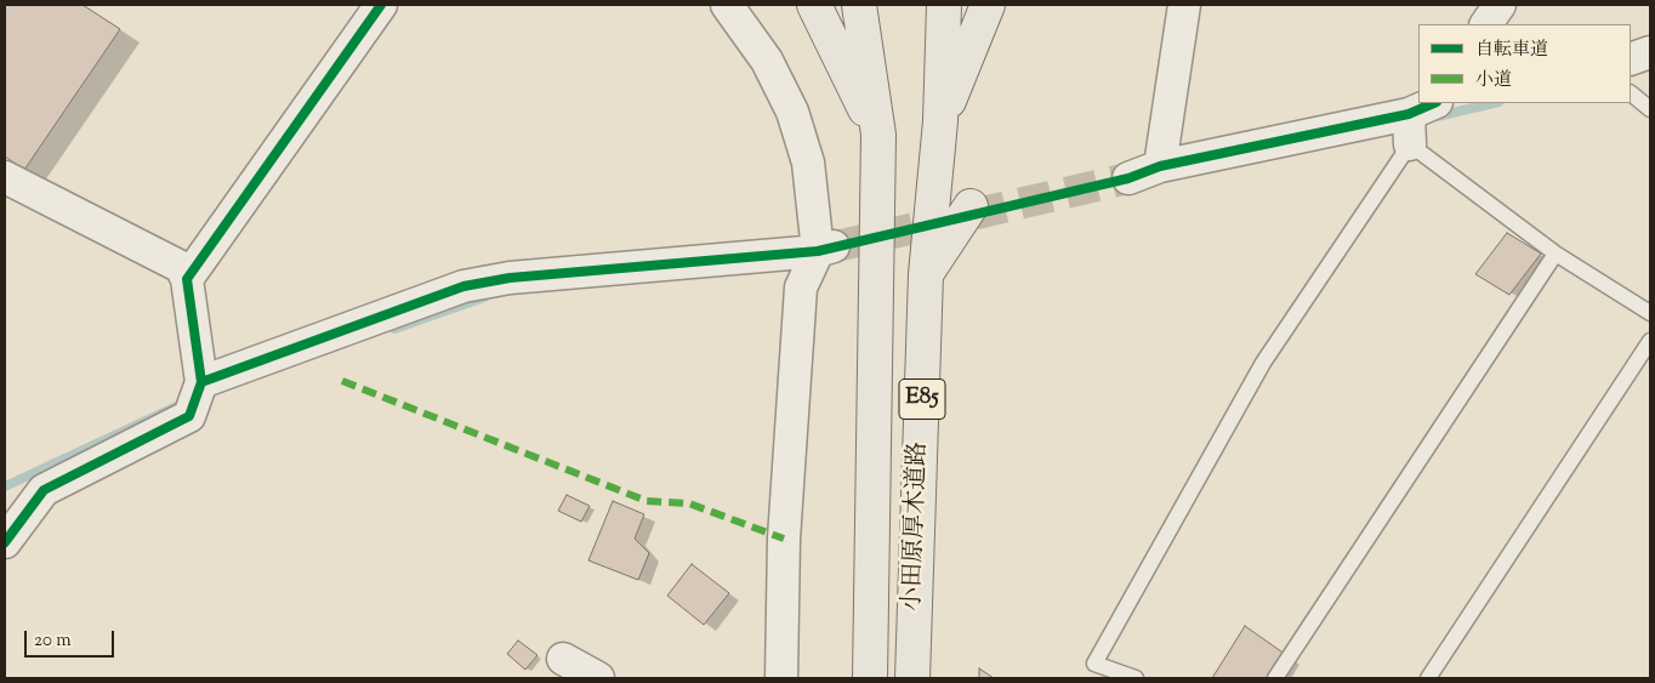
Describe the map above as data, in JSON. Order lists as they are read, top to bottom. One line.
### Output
{"streets":{"highway":["E85","小田原厚木道路"]},"legend":["自転車道","小道"],"scale_bar":"20 m"}
